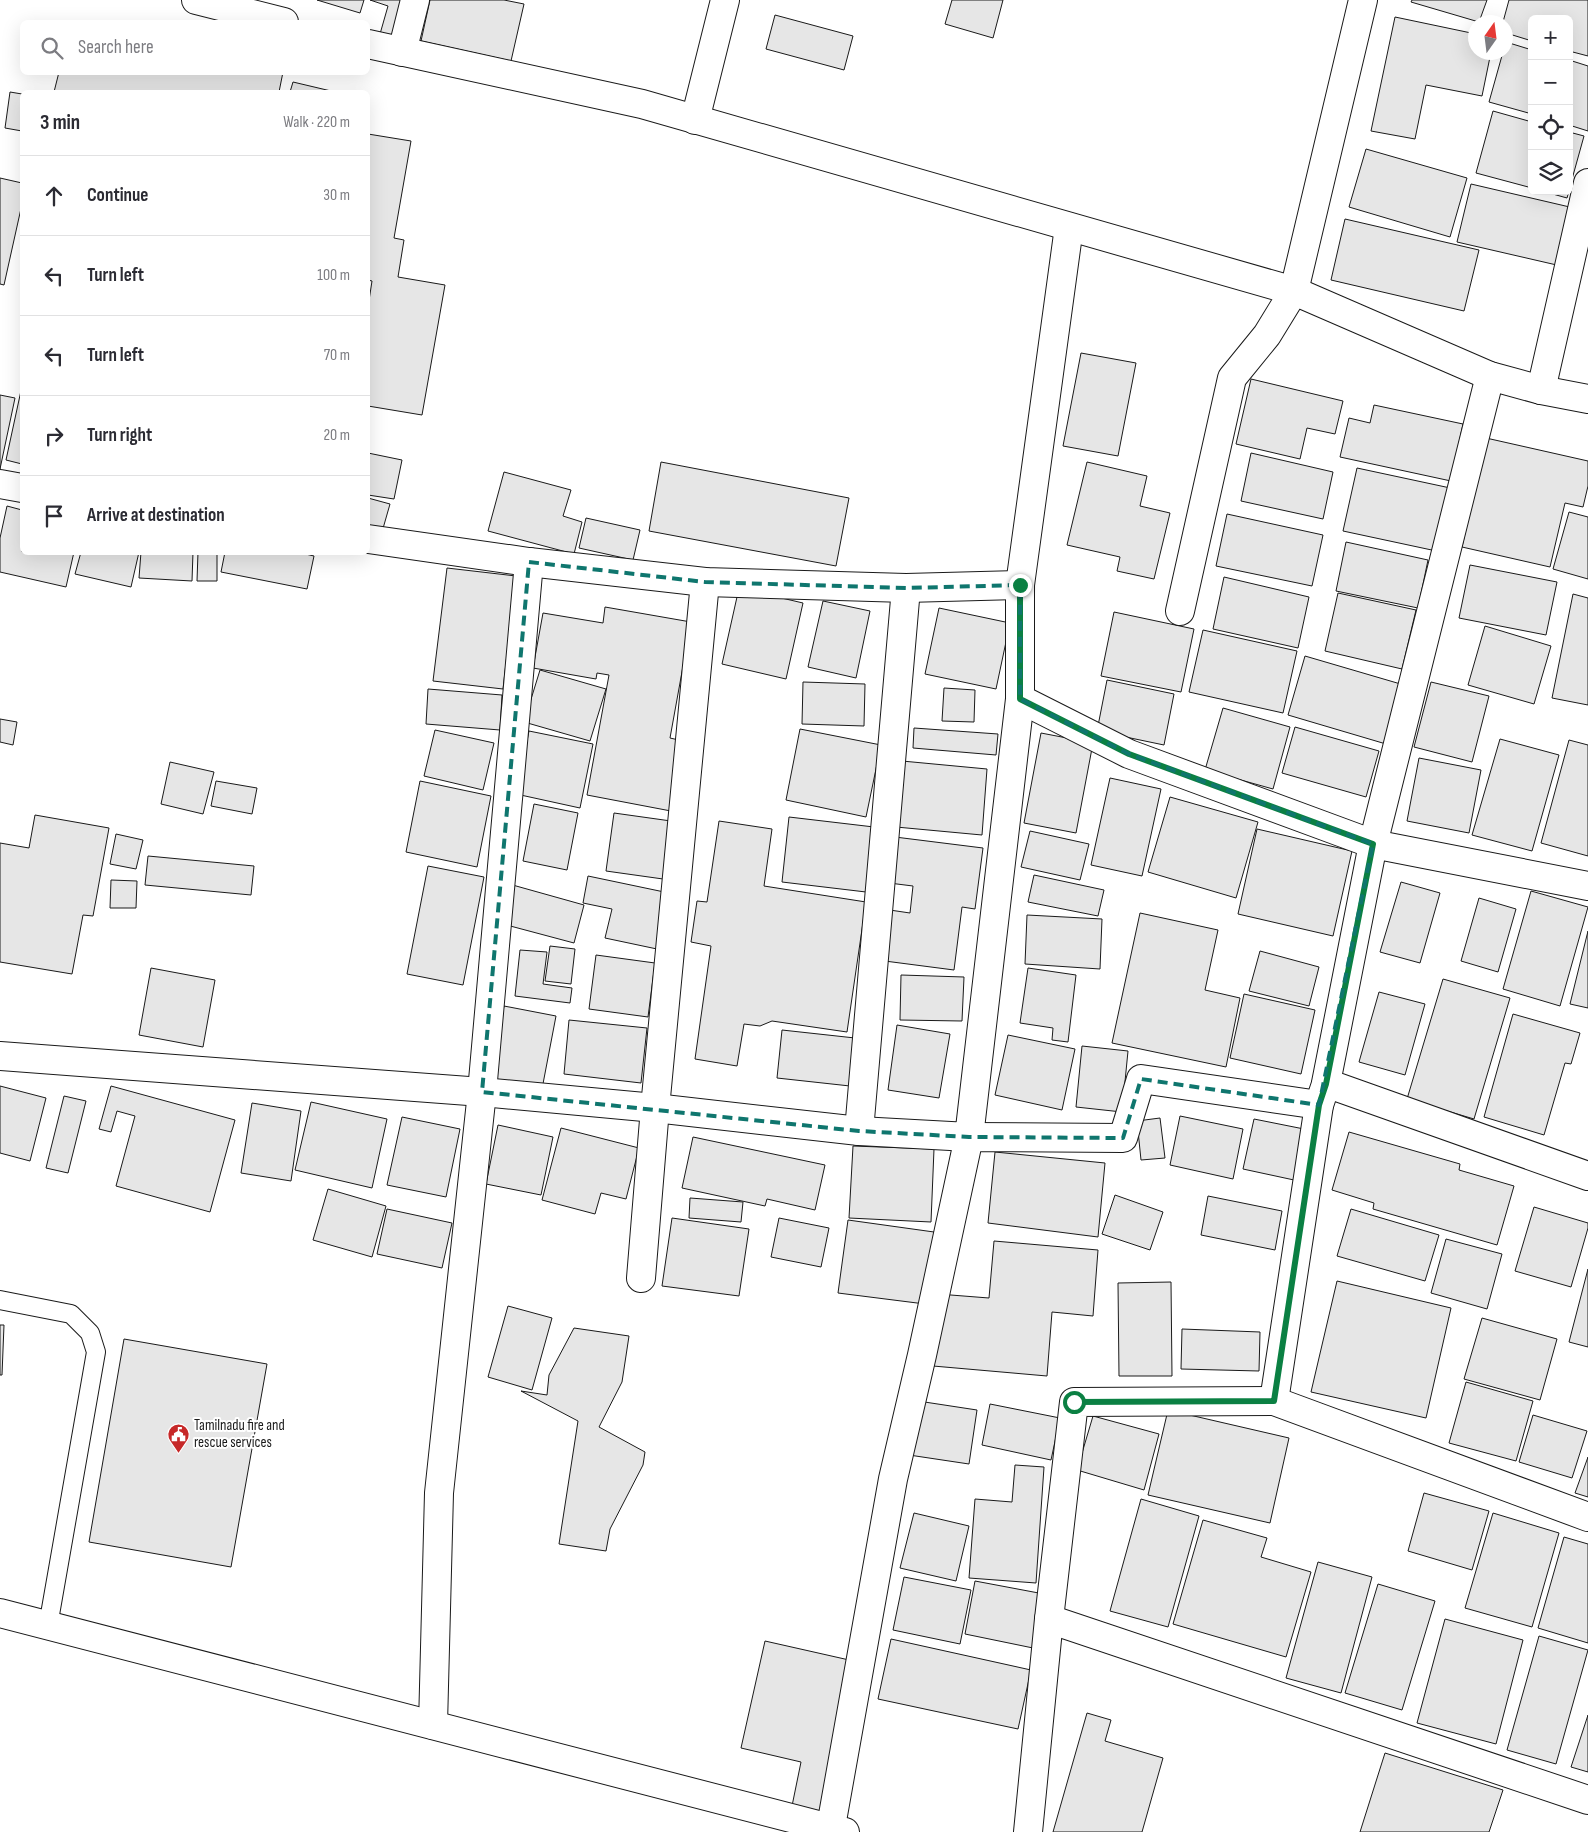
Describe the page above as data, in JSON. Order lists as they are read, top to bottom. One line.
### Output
{"places":{"public building":["Tamilnadu fire and rescue services"]},"north":"top","page":{"map_buttons":["+","−"],"search":"Search here","heading":["3 min","Walk · 220 m"],"list":[["Continue","30 m"],["Turn left","100 m"],["Turn left","70 m"],["Turn right","20 m"],"Arrive at destination"]}}
